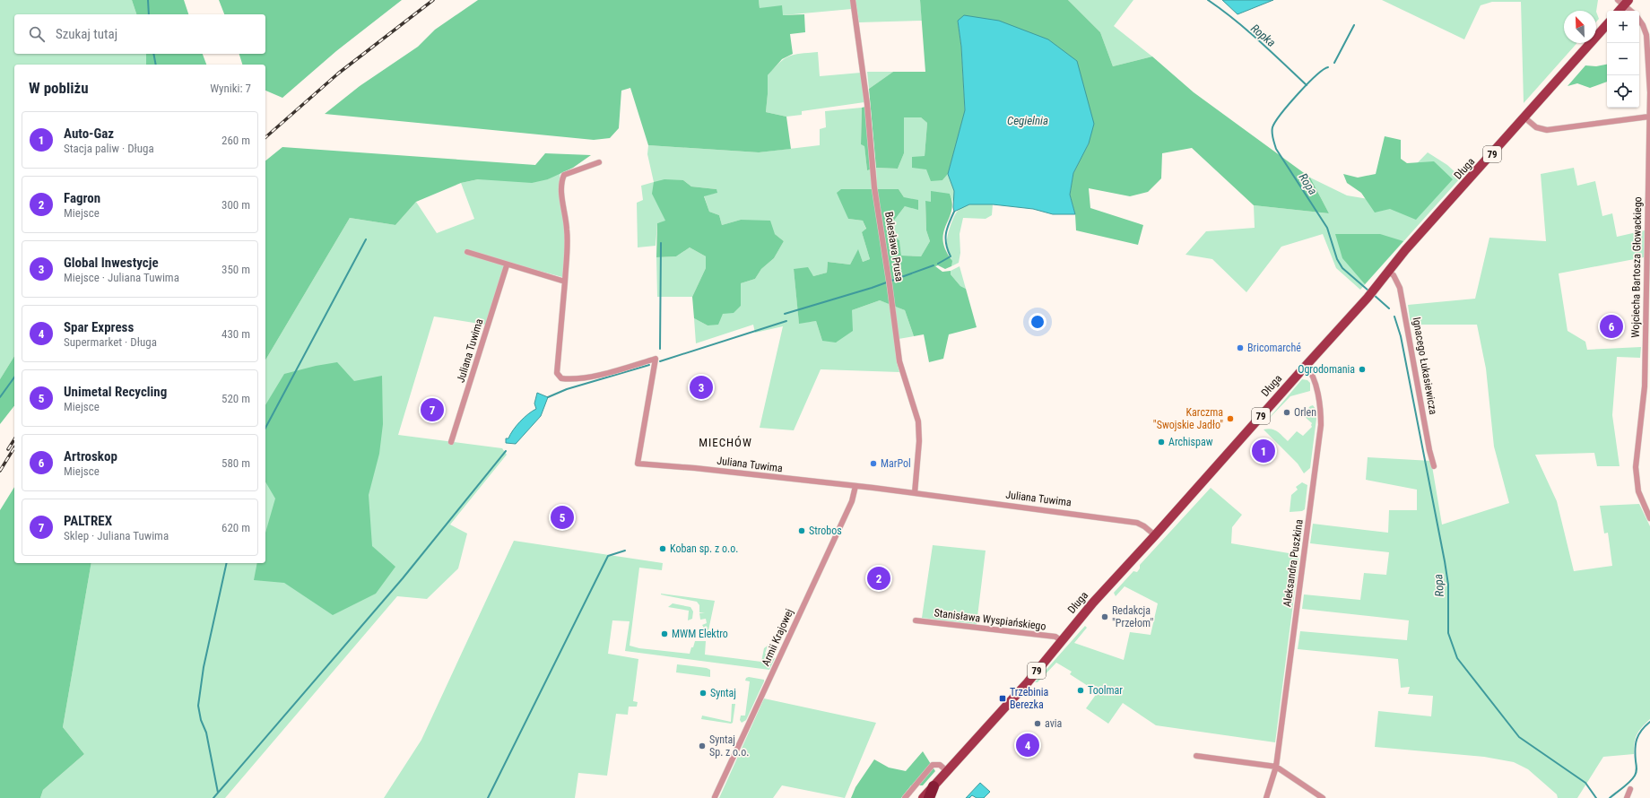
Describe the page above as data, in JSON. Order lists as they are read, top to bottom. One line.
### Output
{"streets":{"main road":["79","Długa"],"street":["Bolesława Prusa","Wojciecha Bartosza Głowackiego","Juliana Tuwima","Ignacego Łukasiewicza","Aleksandra Puszkina","Stanisława Wyspiańskiego","Armii Krajowej"]},"crossings":[["Długa","Juliana Tuwima"],["Długa","Ignacego Łukasiewicza"],["Długa","Aleksandra Puszkina"],["Długa","Stanisława Wyspiańskiego"],["Bolesława Prusa","Juliana Tuwima"],["Juliana Tuwima","Armii Krajowej"]],"districts":["MIECHÓW"],"water":["Ropka","Cegielnia","Ropa"],"places":{"other":["Bricomarché","Ogrodomania","Orlen","Karczma \"Swojskie Jadło\"","Archispaw","MarPol","Strobos","Koban sp. z o.o.","Redakcja \"Przełom\"","MWM Elektro","Toolmar","Syntaj","avia","Syntaj Sp. z o.o."],"transit":["Trzebinia Berezka"]},"north":"top left","page":{"map_buttons":["+","−"],"search":"Szukaj tutaj","heading":["W pobliżu","Wyniki: 7"],"list":[{"mark":"1","name":"Auto-Gaz","note":"Stacja paliw · Długa","value":"260 m"},{"mark":"2","name":"Fagron","note":"Miejsce","value":"300 m"},{"mark":"3","name":"Global Inwestycje","note":"Miejsce · Juliana Tuwima","value":"350 m"},{"mark":"4","name":"Spar Express","note":"Supermarket · Długa","value":"430 m"},{"mark":"5","name":"Unimetal Recycling","note":"Miejsce","value":"520 m"},{"mark":"6","name":"Artroskop","note":"Miejsce","value":"580 m"},{"mark":"7","name":"PALTREX","note":"Sklep · Juliana Tuwima","value":"620 m"}],"pins":["6","3","7","1","5","2","4"]}}
